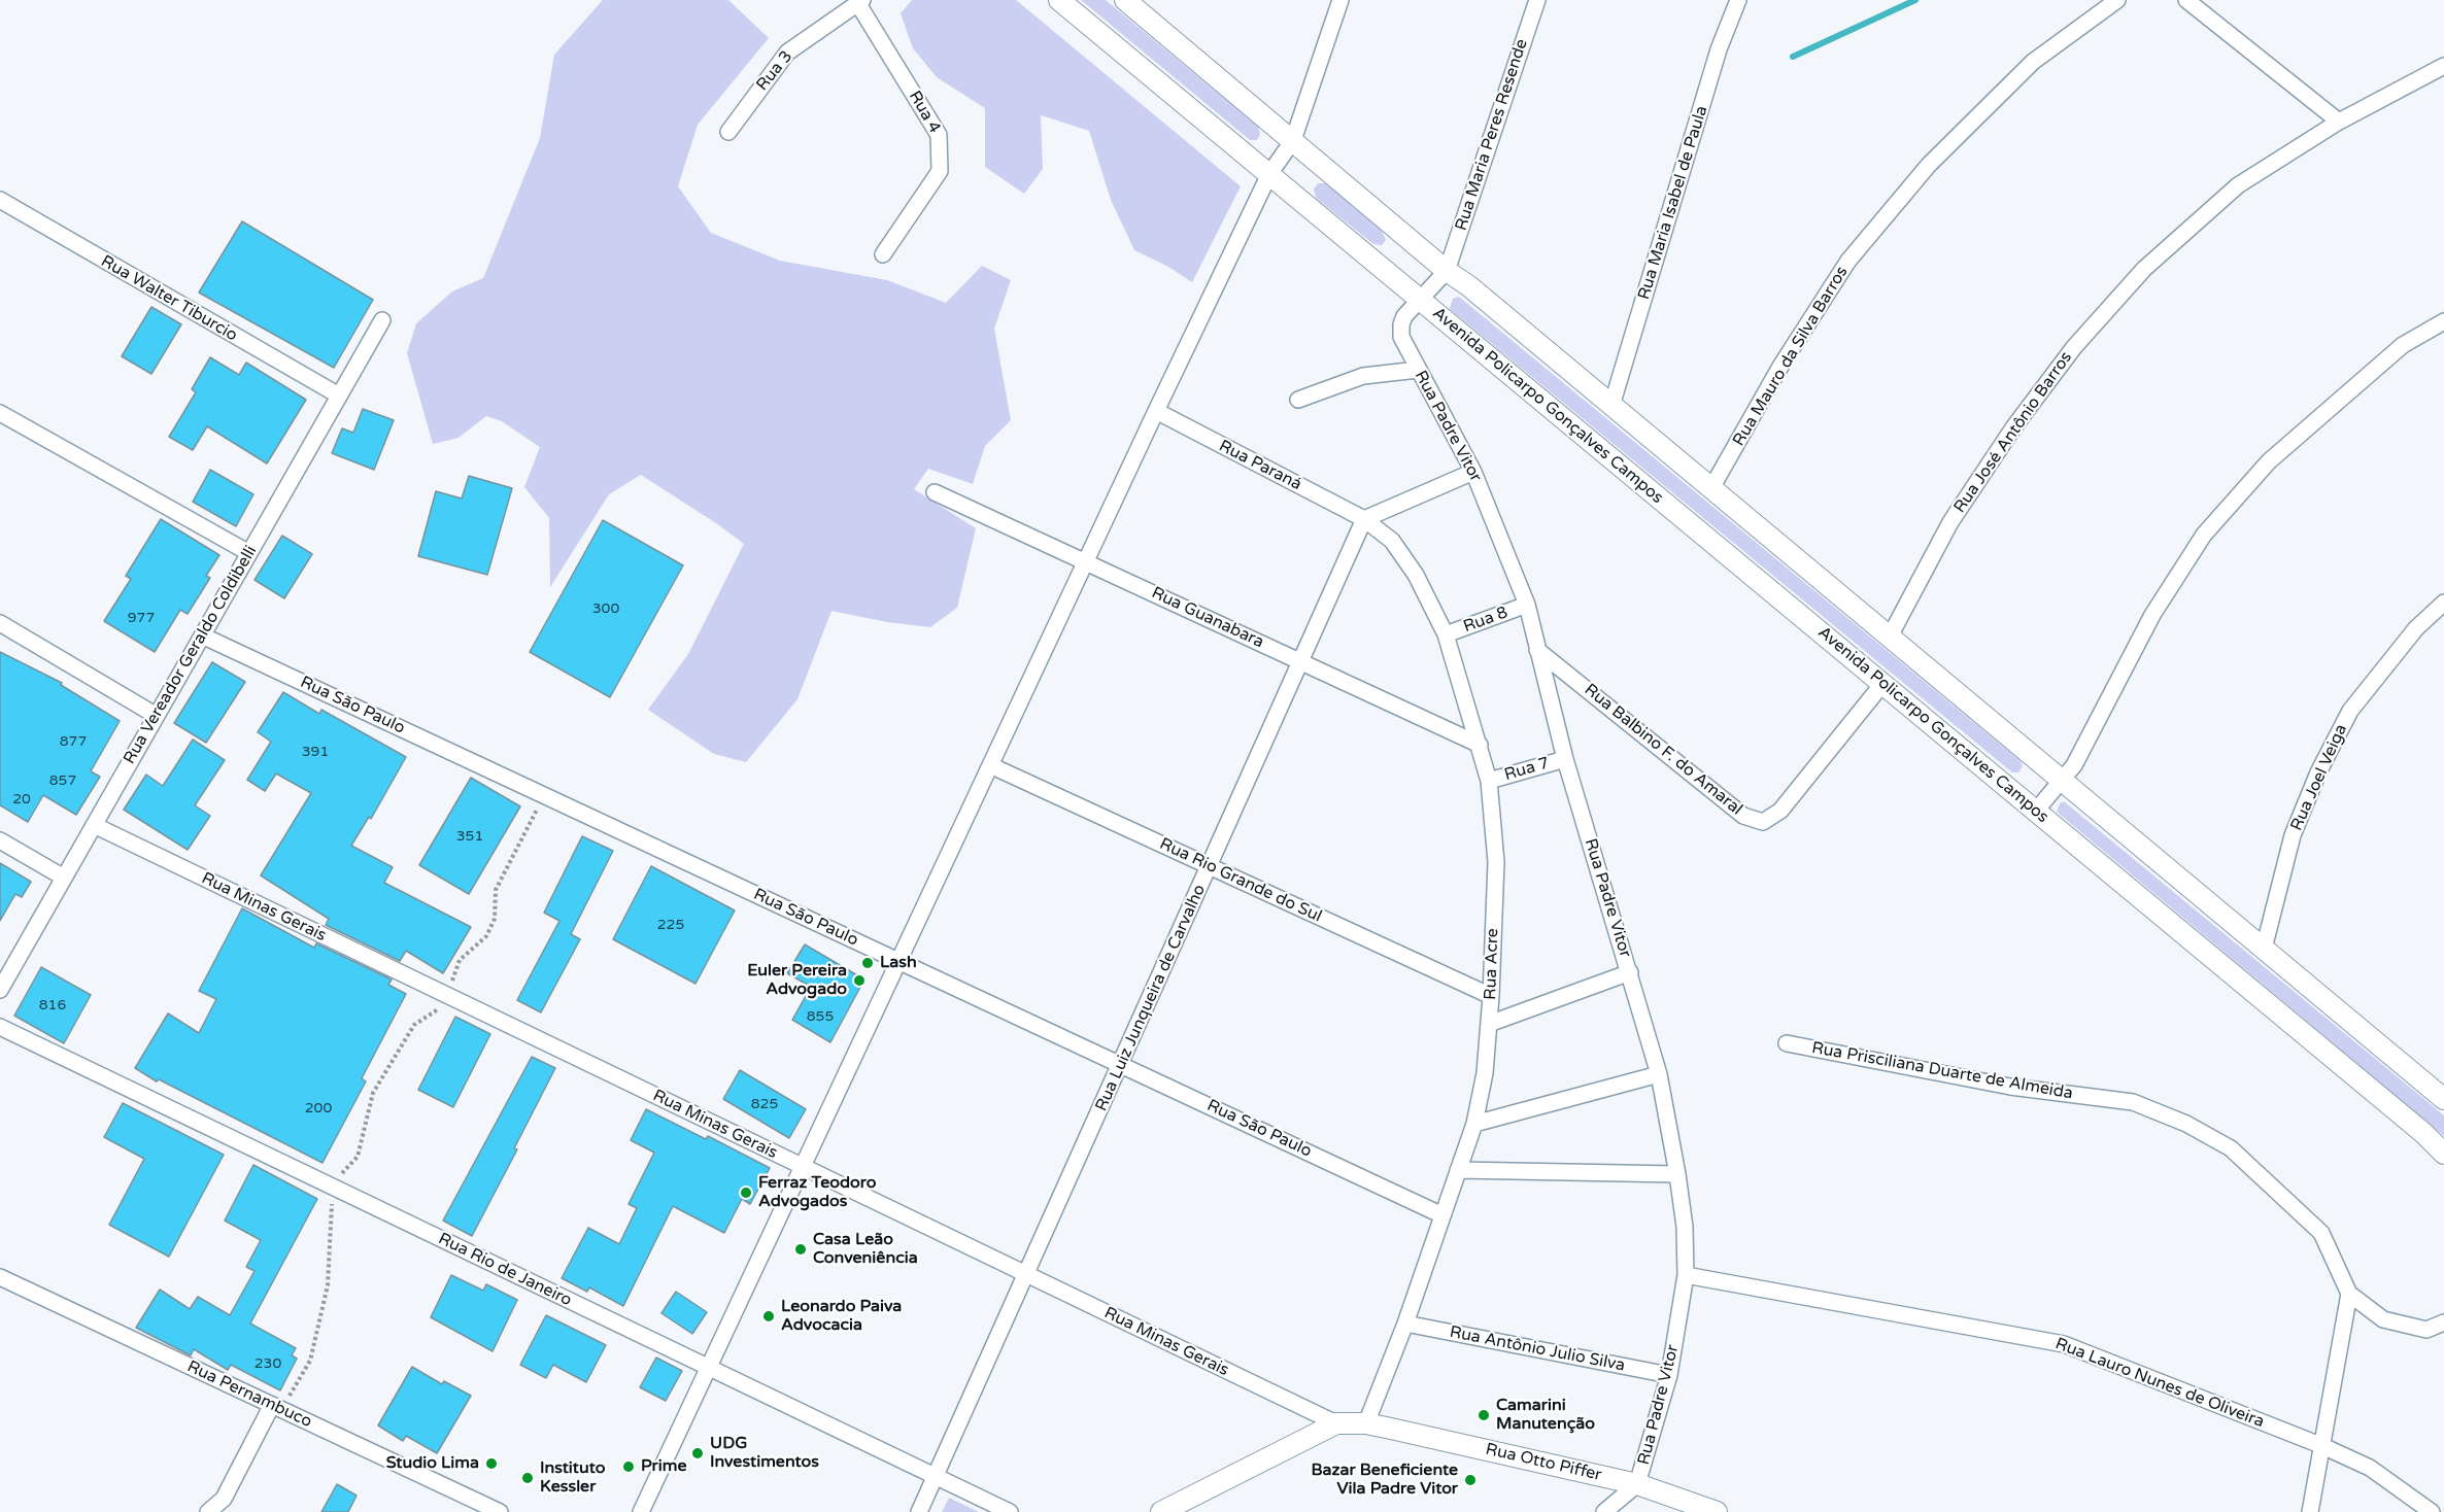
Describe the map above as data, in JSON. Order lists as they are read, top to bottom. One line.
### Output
{"streets":{"street":["Rua 3","Rua 4","Rua Maria Peres Resende","Rua Maria Isabel de Paula","Rua Walter Tiburcio","Rua Mauro da Silva Barros","Avenida Policarpo Gonçalves Campos","Rua Padre Vitor","Rua José Antônio Barros","Rua Paraná","Rua Guanabara","Rua 8","Rua Vereador Geraldo Coldibelli","Rua São Paulo","Rua Balbino F. do Amaral","Rua 7","Rua Joel Veiga","Rua Rio Grande do Sul","Rua Minas Gerais","Rua Acre","Rua Luiz Junqueira de Carvalho","Rua Prisciliana Duarte de Almeida","Rua Rio de Janeiro","Rua Antônio Julio Silva","Rua Lauro Nunes de Oliveira","Rua Pernambuco","Rua Otto Piffer"]},"crossings":[["Rua 3","Rua 4"],["Rua Walter Tiburcio","Rua Vereador Geraldo Coldibelli"],["Avenida Policarpo Gonçalves Campos","Rua Padre Vitor"],["Avenida Policarpo Gonçalves Campos","Rua Balbino F. do Amaral"],["Rua Padre Vitor","Rua 8"],["Rua Padre Vitor","Rua Balbino F. do Amaral"],["Rua Padre Vitor","Rua 7"],["Rua Padre Vitor","Rua Antônio Julio Silva"],["Rua Padre Vitor","Rua Lauro Nunes de Oliveira"],["Rua Padre Vitor","Rua Otto Piffer"],["Rua Paraná","Rua Acre"],["Rua Paraná","Rua Luiz Junqueira de Carvalho"],["Rua Guanabara","Rua Acre"],["Rua Guanabara","Rua Luiz Junqueira de Carvalho"],["Rua 8","Rua Acre"],["Rua Vereador Geraldo Coldibelli","Rua São Paulo"],["Rua Vereador Geraldo Coldibelli","Rua Minas Gerais"],["Rua São Paulo","Rua Acre"],["Rua São Paulo","Rua Luiz Junqueira de Carvalho"],["Rua 7","Rua Acre"],["Rua Rio Grande do Sul","Rua Acre"],["Rua Rio Grande do Sul","Rua Luiz Junqueira de Carvalho"],["Rua Minas Gerais","Rua Luiz Junqueira de Carvalho"],["Rua Minas Gerais","Rua Otto Piffer"],["Rua Acre","Rua Luiz Junqueira de Carvalho"],["Rua Acre","Rua Antônio Julio Silva"],["Rua Acre","Rua Otto Piffer"],["Rua Luiz Junqueira de Carvalho","Rua Rio de Janeiro"]],"places":["Lash","Euler Pereira Advogado","Ferraz Teodoro Advogados","Casa Leão Conveniência","Leonardo Paiva Advocacia","Camarini Manutenção","UDG Investimentos","Studio Lima","Prime","Instituto Kessler","Bazar Beneficiente Vila Padre Vitor"],"house_numbers":["300","977","877","391","857","20","351","225","816","855","825","200","230"]}
